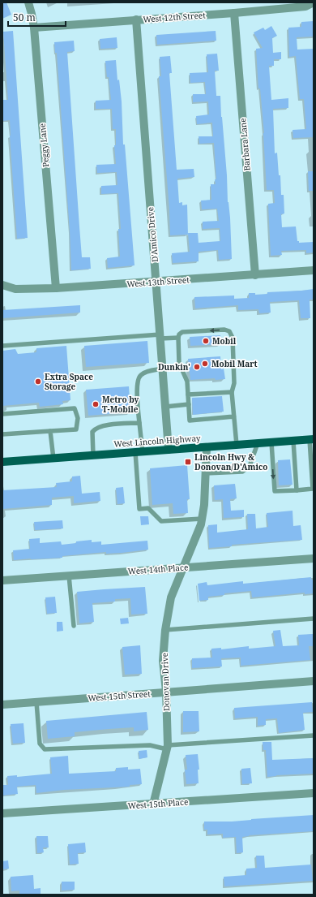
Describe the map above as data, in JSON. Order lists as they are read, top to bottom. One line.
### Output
{"streets":{"main road":["West Lincoln Highway"],"street":["West 12th Street","Barbara Lane","Peggy Lane","D'Amico Drive","West 13th Street","West 14th Place","Donovan Drive","West 15th Street","West 15th Place"]},"crossings":[["West 12th Street","Barbara Lane"],["West 12th Street","Peggy Lane"],["West 12th Street","D'Amico Drive"],["Barbara Lane","West 13th Street"],["Peggy Lane","West 13th Street"],["D'Amico Drive","West 13th Street"],["D'Amico Drive","West Lincoln Highway"],["West Lincoln Highway","Donovan Drive"],["West 14th Place","Donovan Drive"],["Donovan Drive","West 15th Street"],["Donovan Drive","West 15th Place"]],"places":{"other":["Mobil","Mobil Mart","Dunkin'","Extra Space Storage","Metro by T-Mobile"],"transit":["Lincoln Hwy & Donovan/D'Amico"]},"scale_bar":"50 m"}
